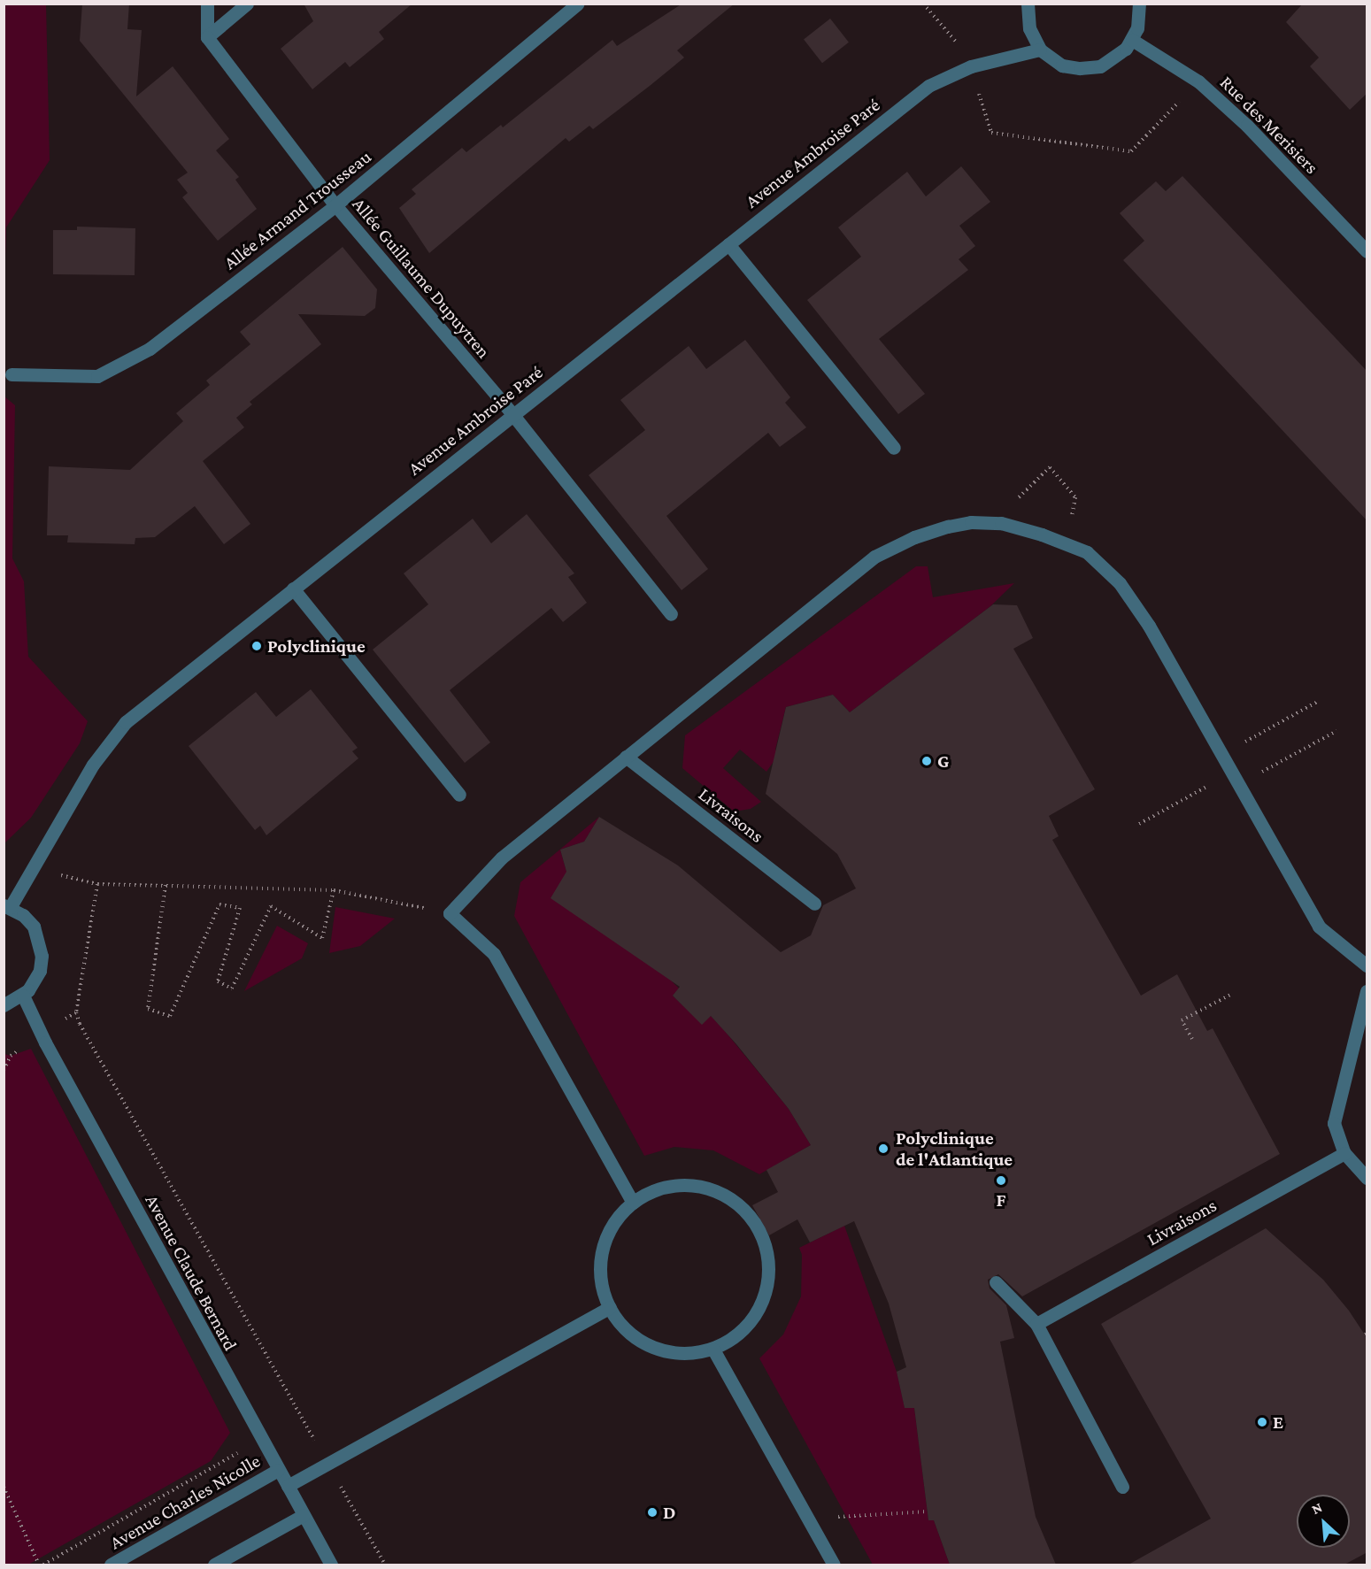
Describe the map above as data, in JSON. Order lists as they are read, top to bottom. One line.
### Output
{"streets":{"street":["Rue des Merisiers","Avenue Ambroise Paré","Allée Armand Trousseau","Allée Guillaume Dupuytren","Livraisons","Avenue Claude Bernard","Avenue Charles Nicolle"]},"crossings":[["Avenue Ambroise Paré","Allée Guillaume Dupuytren"],["Allée Armand Trousseau","Allée Guillaume Dupuytren"],["Avenue Claude Bernard","Avenue Charles Nicolle"]],"places":["Polyclinique","G","Polyclinique de l'Atlantique","F","E","D"],"north":"top left"}
